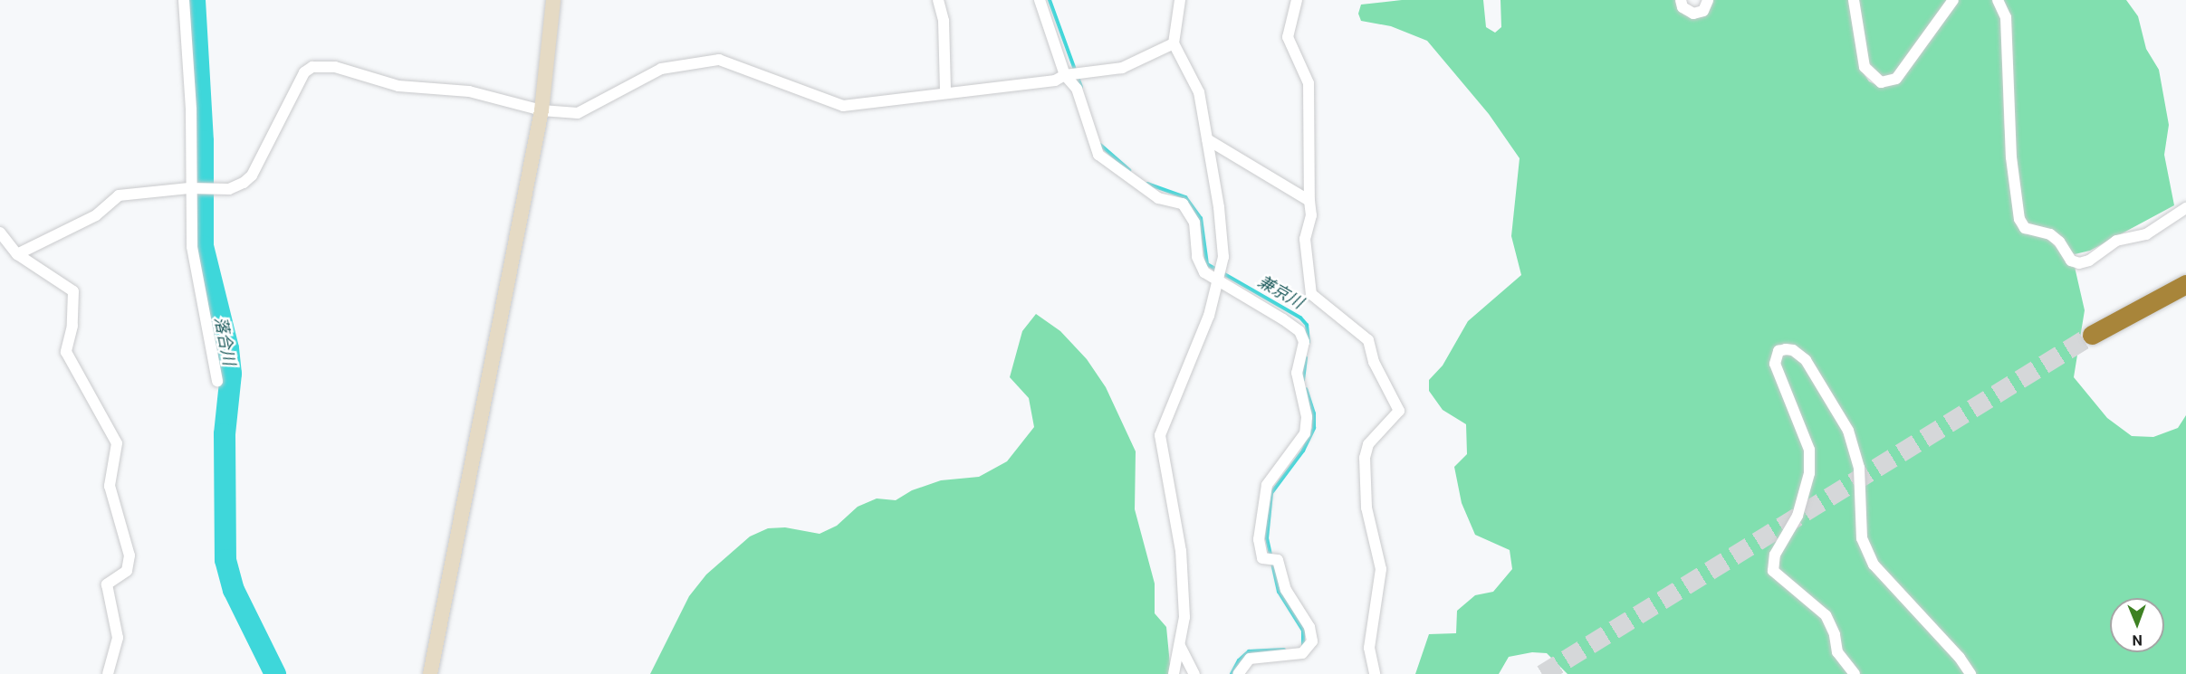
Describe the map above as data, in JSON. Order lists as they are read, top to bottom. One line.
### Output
{"water":["兼京川","落合川"],"north":"bottom"}
